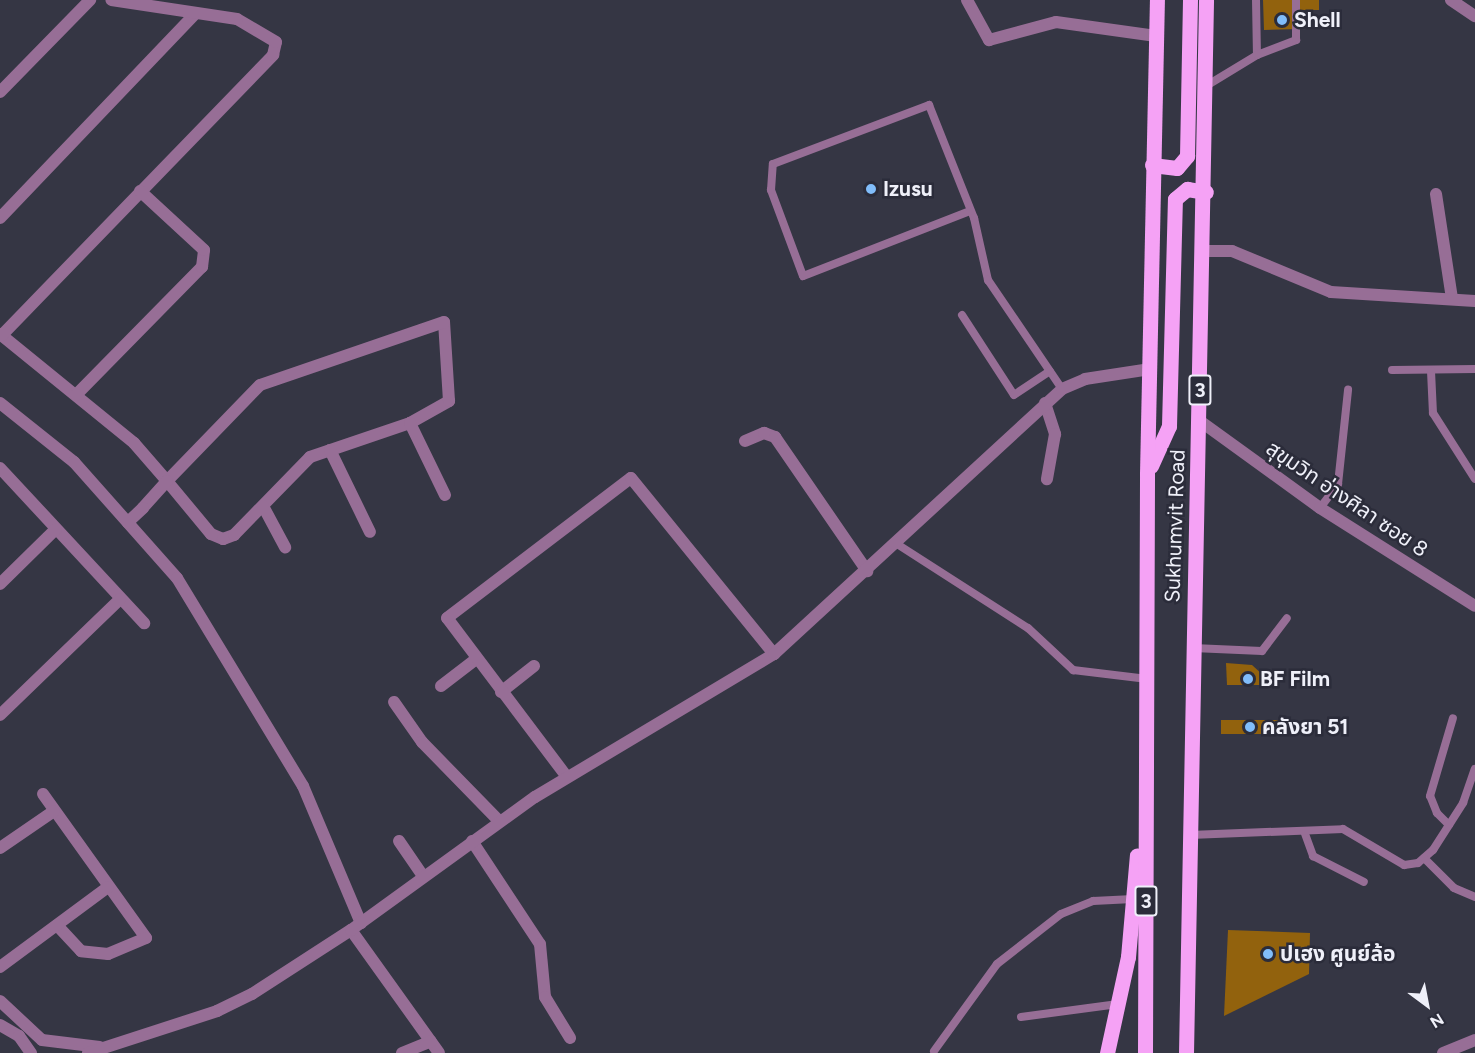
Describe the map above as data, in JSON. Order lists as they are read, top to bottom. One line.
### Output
{"streets":{"main road":["3","Sukhumvit Road"],"street":["สุขุมวิท อ่างศิลา ซอย 8"]},"crossings":[["สุขุมวิท อ่างศิลา ซอย 8","Sukhumvit Road"]],"places":["Shell","Izusu","BF Film","คลังยา 51","ปเฮง ศูนย์ล้อ"],"north":"bottom right"}
